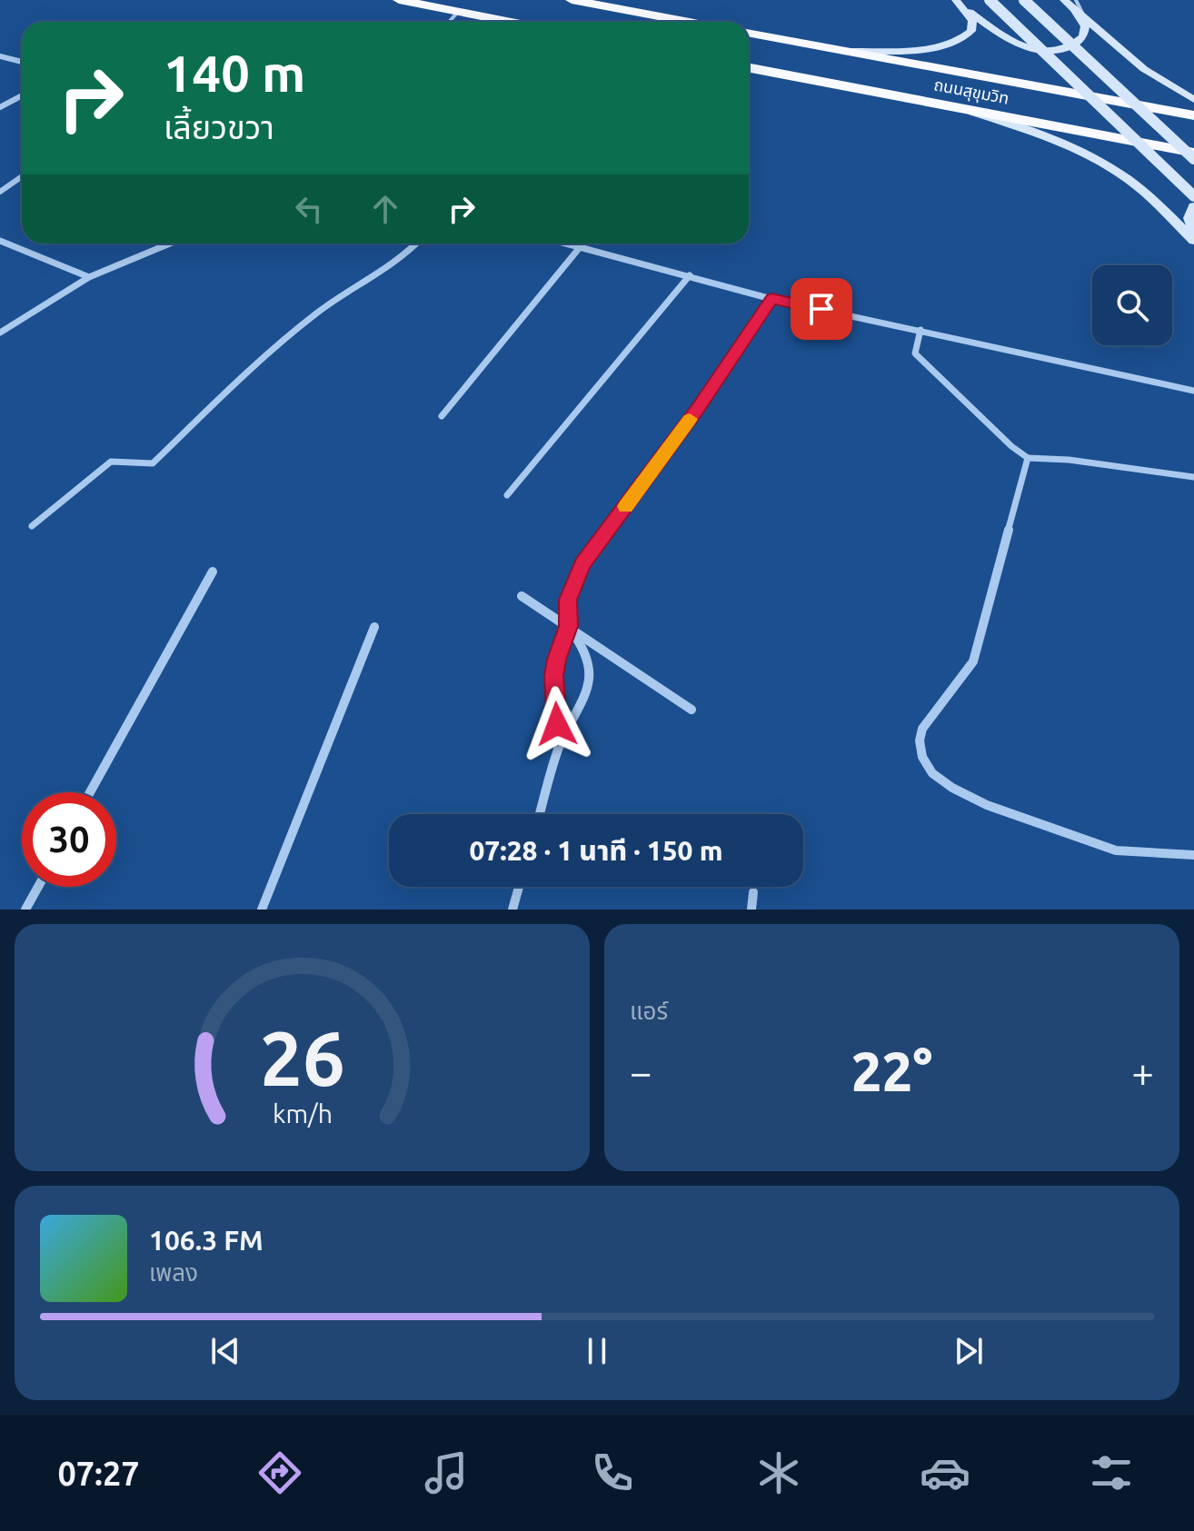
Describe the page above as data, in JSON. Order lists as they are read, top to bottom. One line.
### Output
{"streets":{"highway":["ถนนสุขุมวิท"]},"page":{"turn":["140 m","เลี้ยวขวา"],"limit":"30","trip":"07:28 · 1 นาที · 150 m","tile":"แอร์","heat":["−","22°","+"],"song":["106.3 FM","เพลง"],"tabs":"07:27","gauge":["26","km/h"]}}
